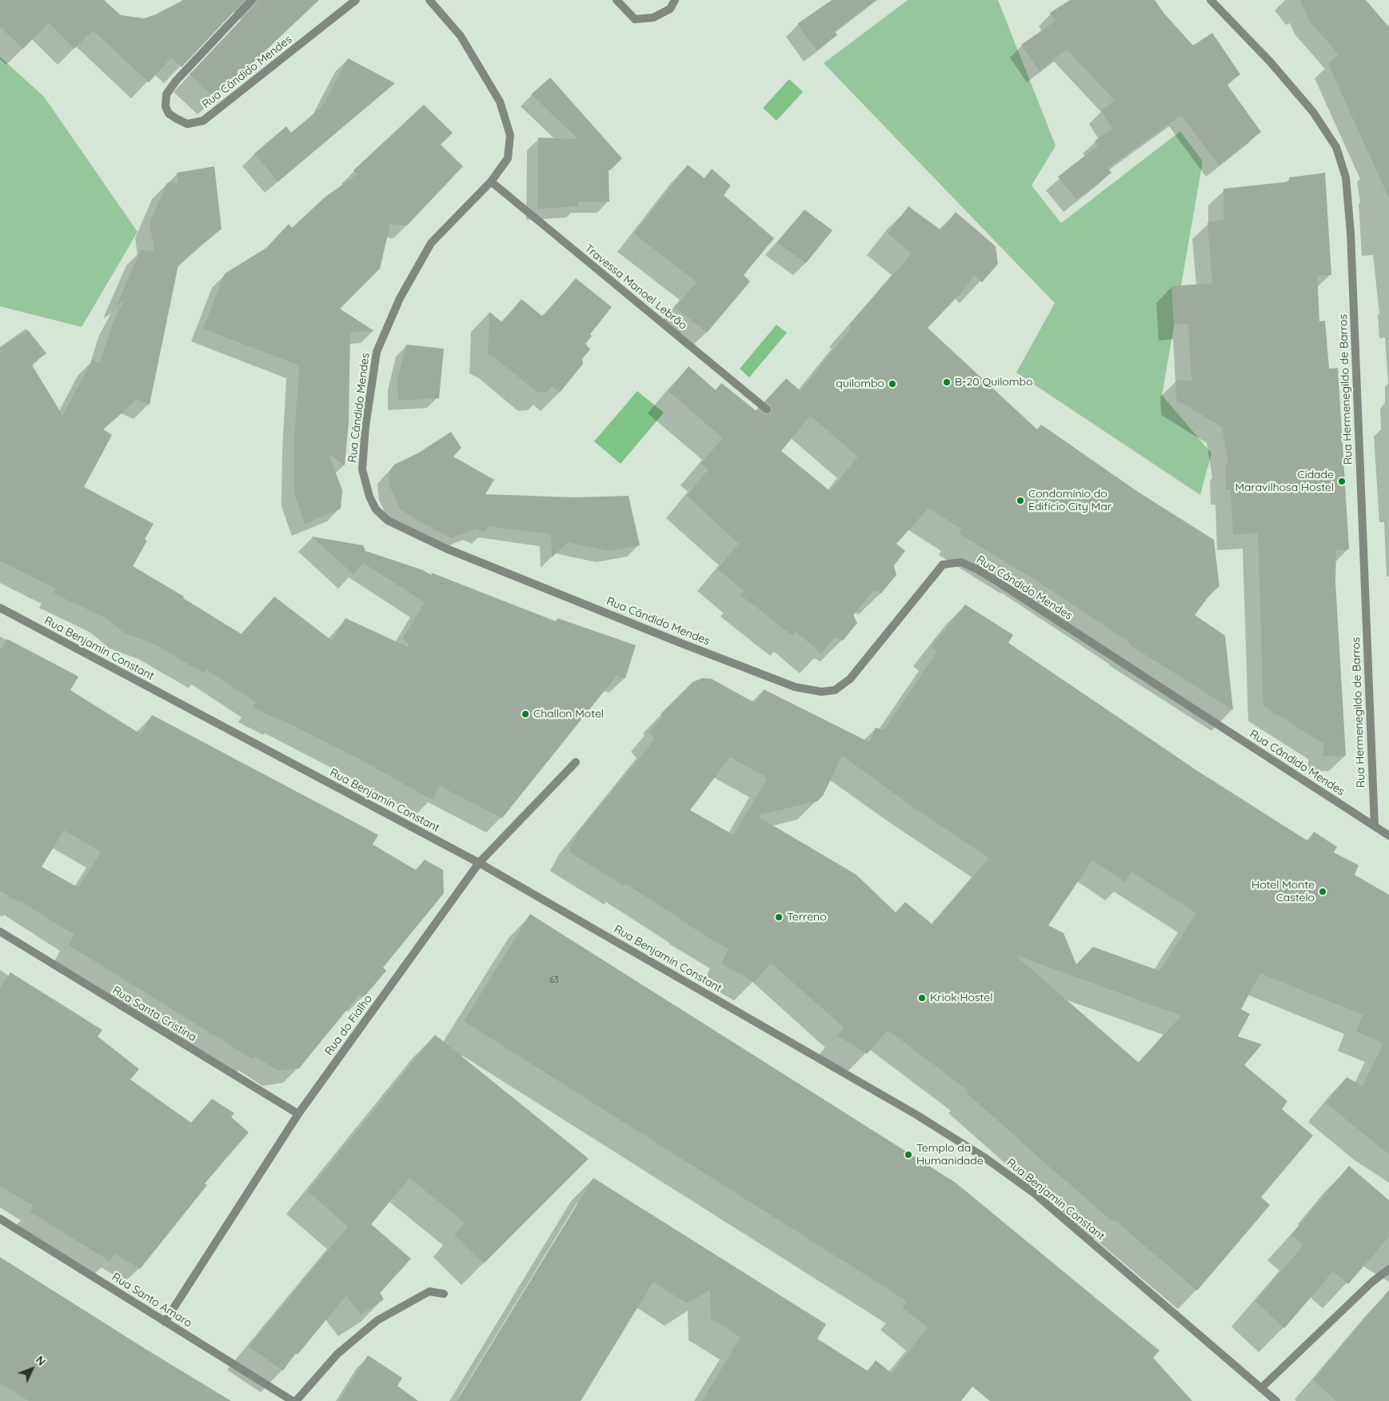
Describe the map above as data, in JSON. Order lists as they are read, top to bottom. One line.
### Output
{"streets":{"street":["Rua Cândido Mendes","Travessa Manoel Lebrão","Rua Hermenegildo de Barros","Rua Benjamin Constant","Rua Santa Cristina","Rua do Fialho","Rua Santo Amaro"]},"crossings":[["Rua Cândido Mendes","Travessa Manoel Lebrão"],["Rua Cândido Mendes","Rua Hermenegildo de Barros"],["Rua Benjamin Constant","Rua do Fialho"],["Rua Santa Cristina","Rua do Fialho"],["Rua do Fialho","Rua Santo Amaro"]],"places":["B-20 Quilombo","quilombo","Cidade Maravilhosa Hostel","Condomínio do Edifício City Mar","Challon Motel","Hotel Monte Castelo","Terreno","Kriok Hostel","Templo da Humanidade"],"house_numbers":["63"],"north":"top right"}
